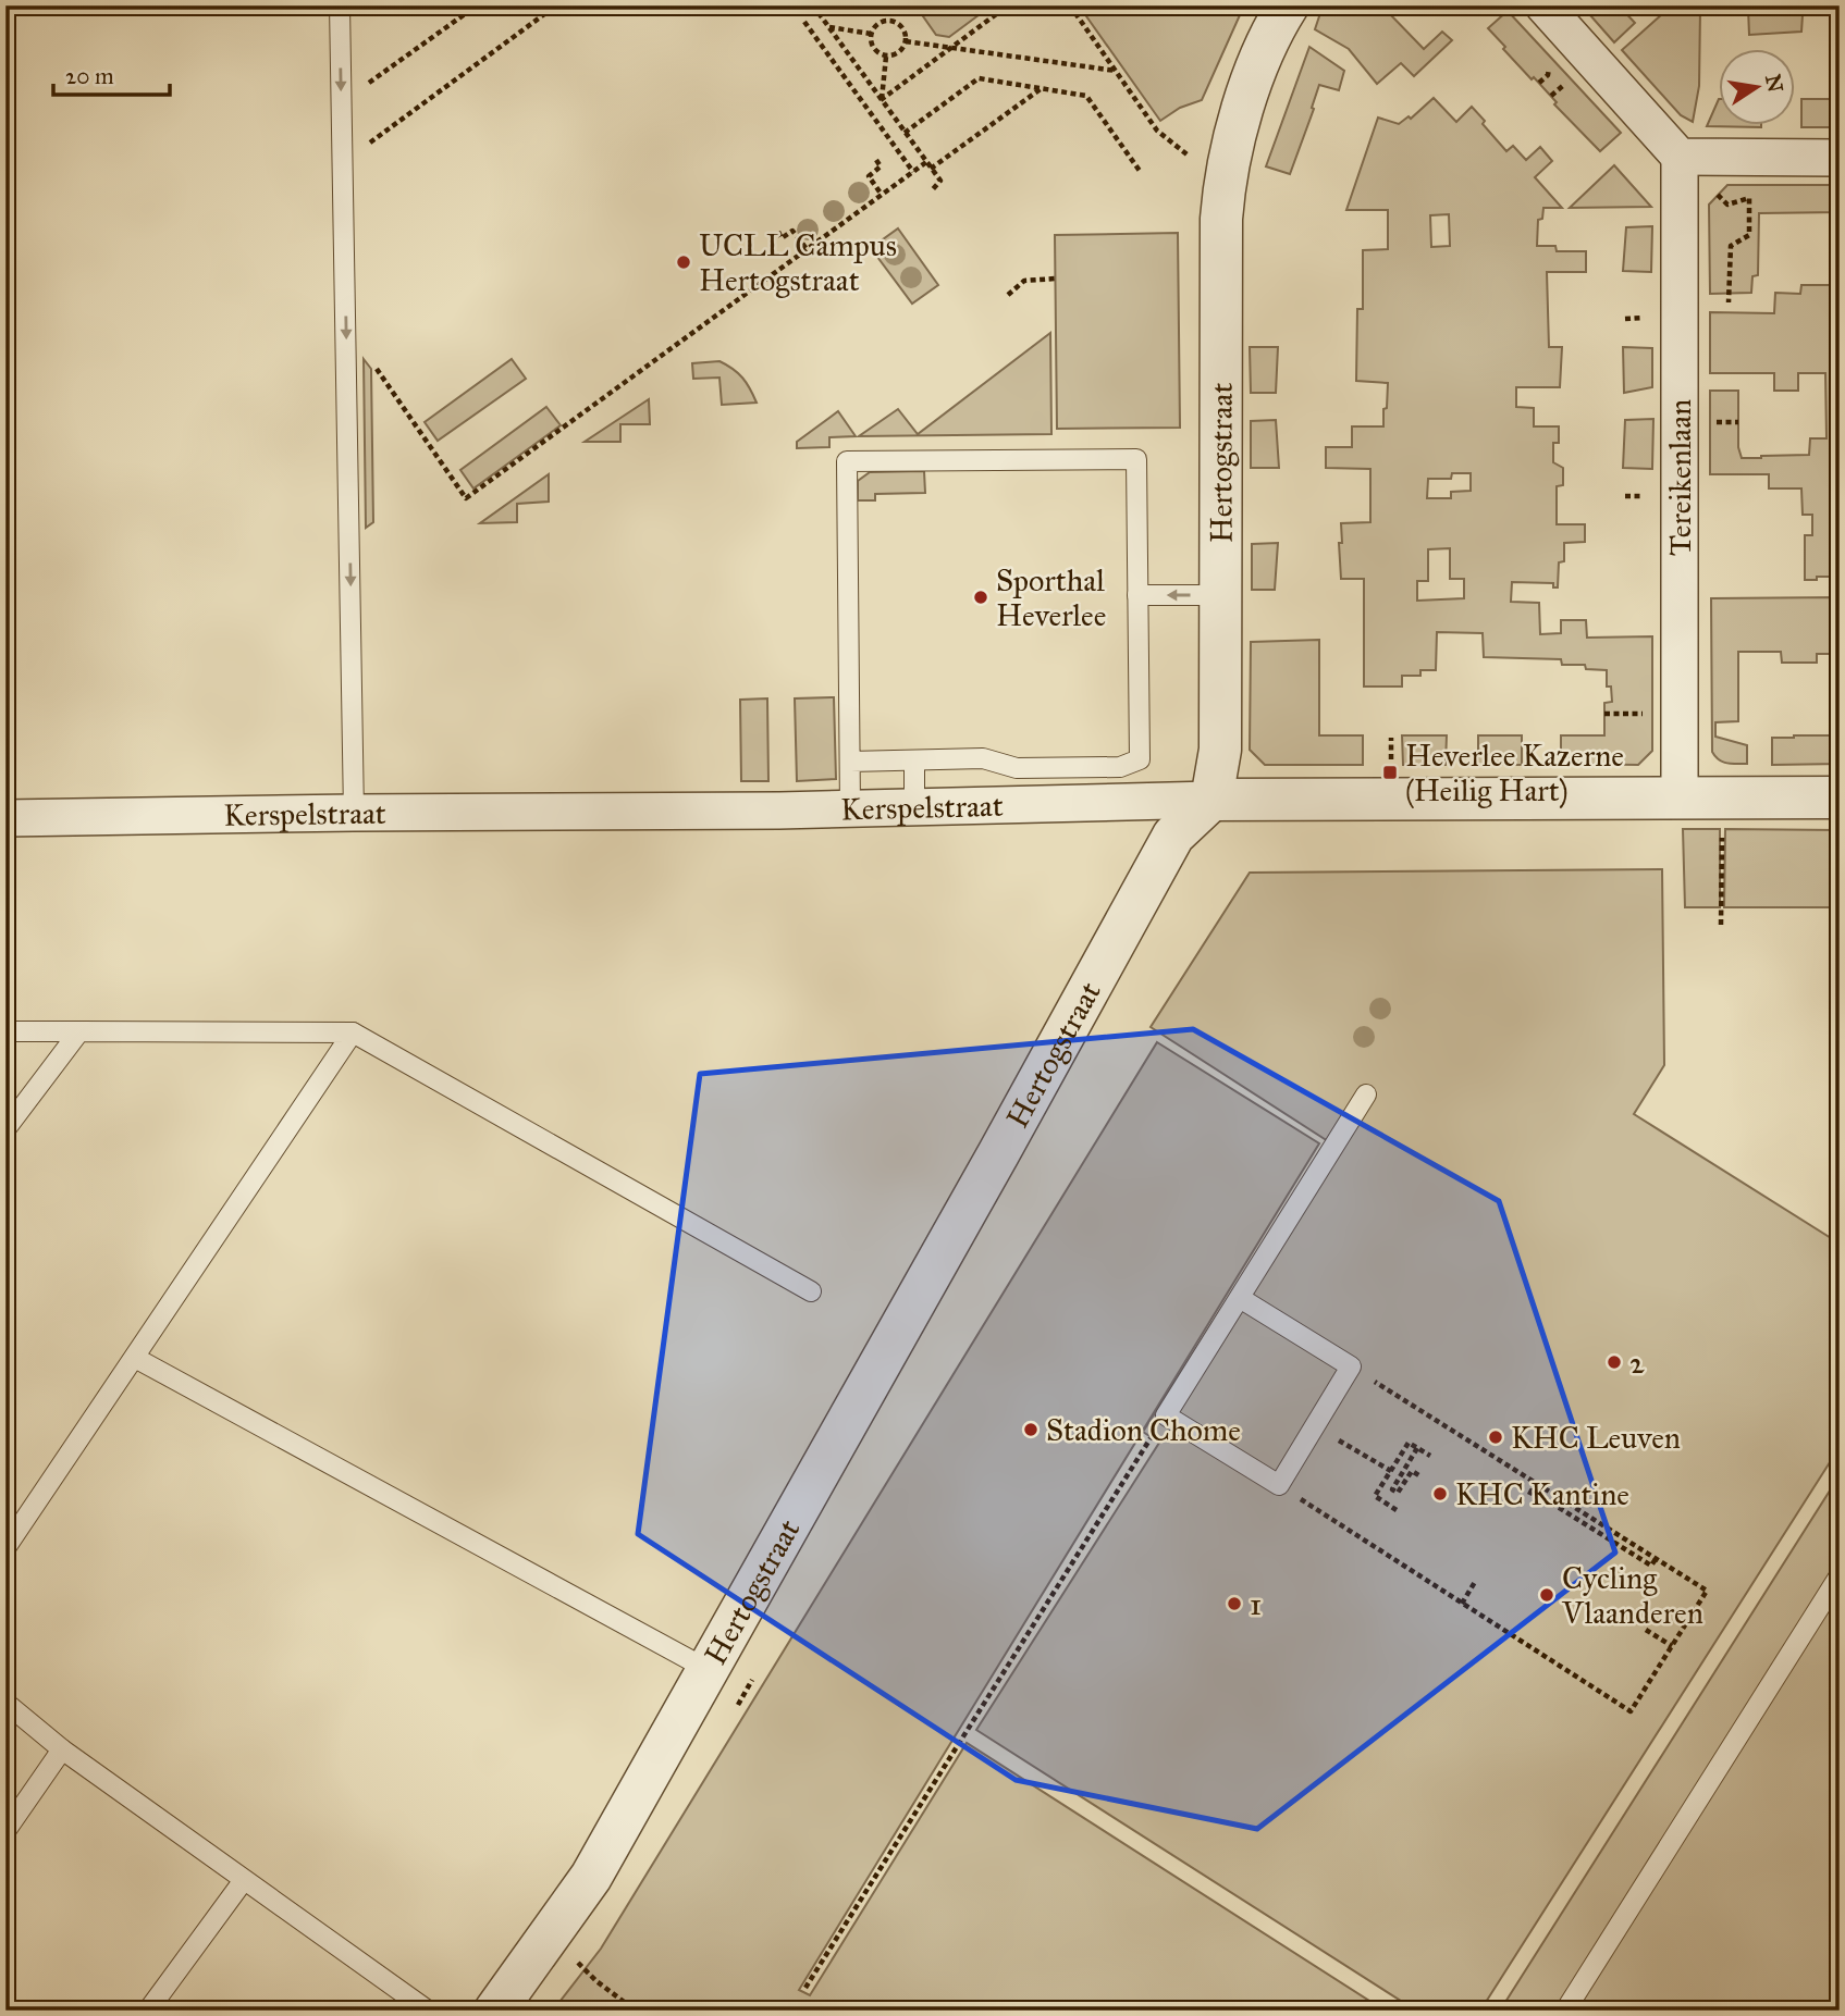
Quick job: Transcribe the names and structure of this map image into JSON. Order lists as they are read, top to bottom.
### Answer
{
  "streets": {
    "street": ["Hertogstraat", "Tereikenlaan", "Kerspelstraat"]
  },
  "crossings": [
    ["Hertogstraat", "Kerspelstraat"],
    ["Tereikenlaan", "Kerspelstraat"]
  ],
  "places": {
    "other": [
      "UCLL Campus Hertogstraat",
      "Sporthal Heverlee",
      "2",
      "Stadion Chome",
      "KHC Leuven",
      "KHC Kantine",
      "Cycling Vlaanderen",
      "1"
    ],
    "transit": ["Heverlee Kazerne (Heilig Hart)"]
  },
  "scale_bar": "20 m",
  "north": "right"
}
